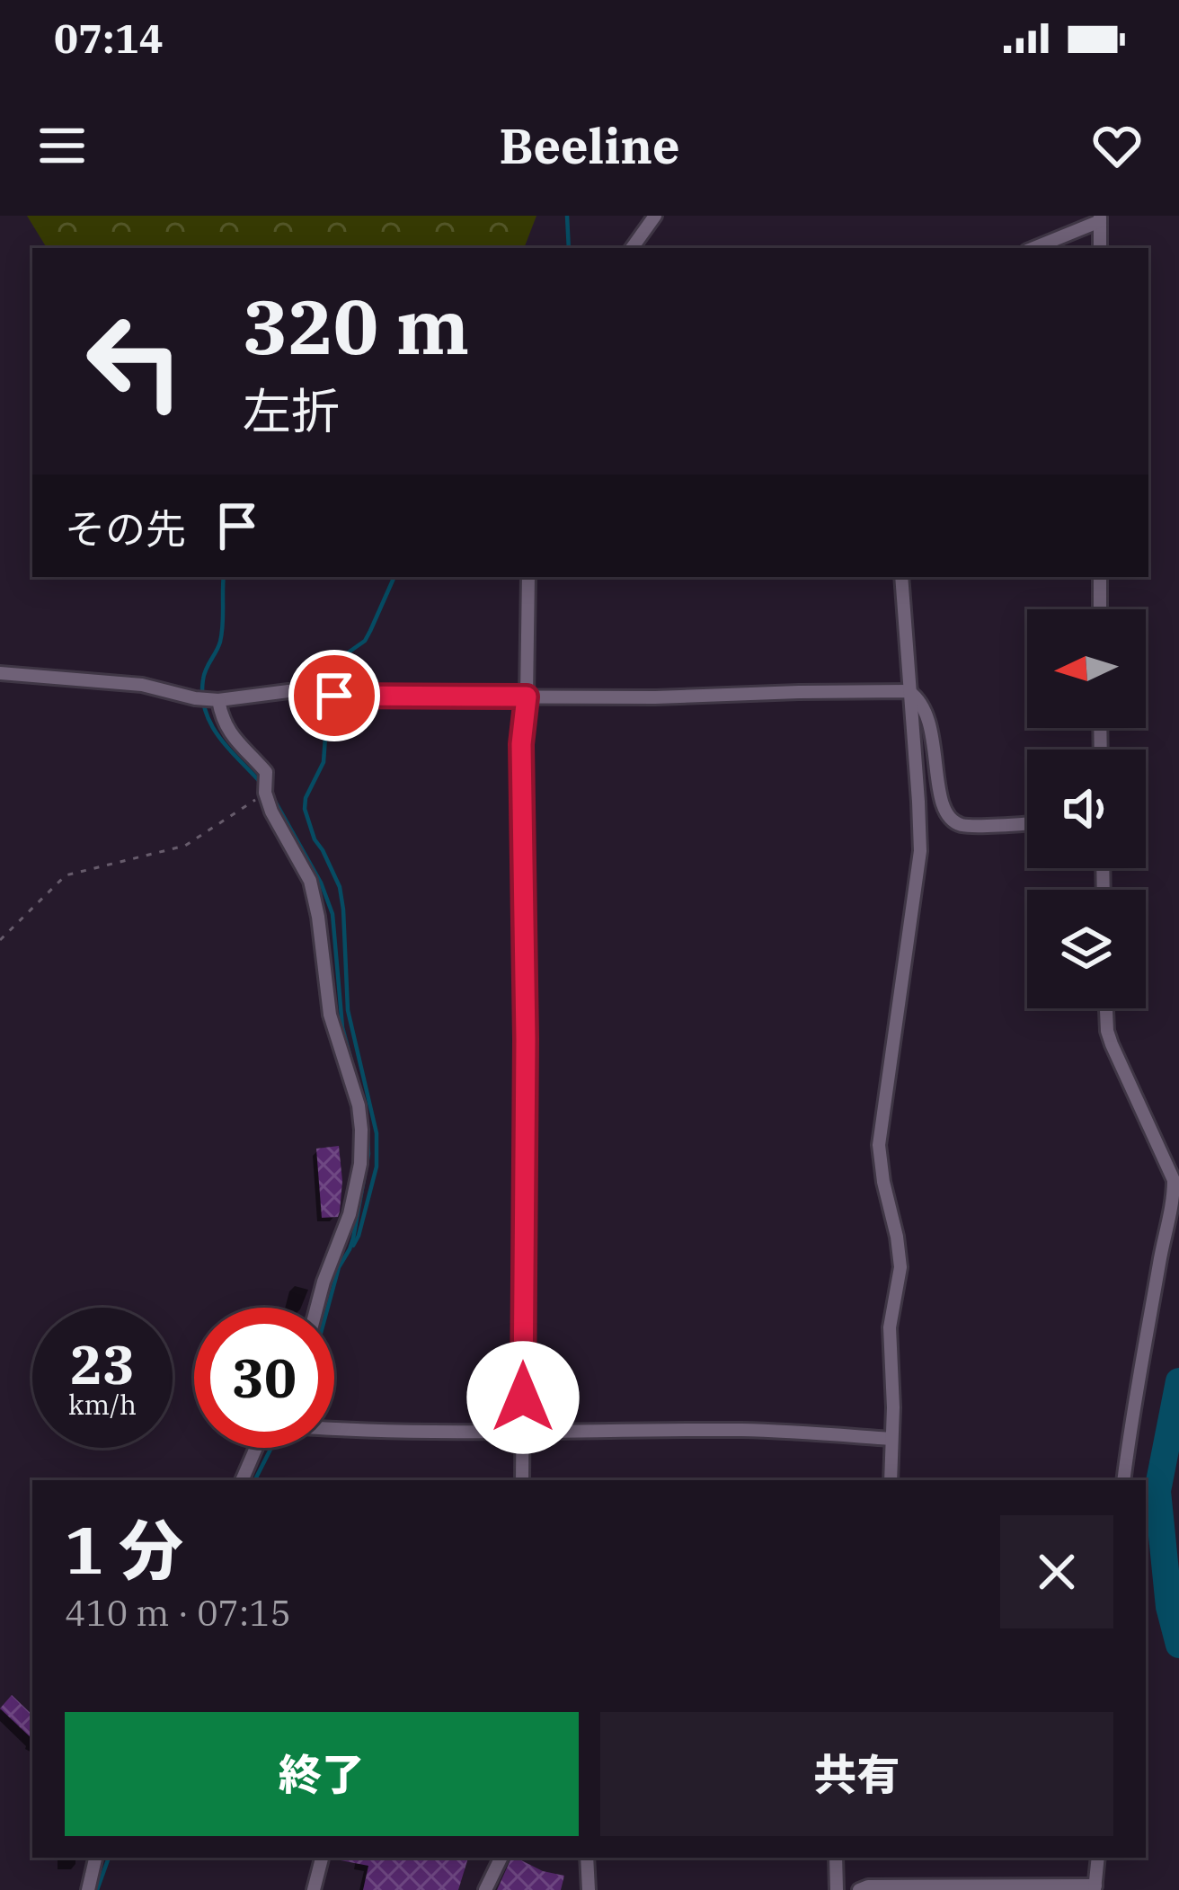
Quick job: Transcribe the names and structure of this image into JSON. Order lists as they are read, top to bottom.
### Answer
{
  "north": "left",
  "page": {
    "status": "07:14",
    "header": "Beeline",
    "turn": ["320 m", "左折"],
    "then": "その先",
    "speed": "23 km/h",
    "limit": "30",
    "heading": ["1 分", "410 m · 07:15"],
    "buttons": ["終了", "共有"]
  }
}
